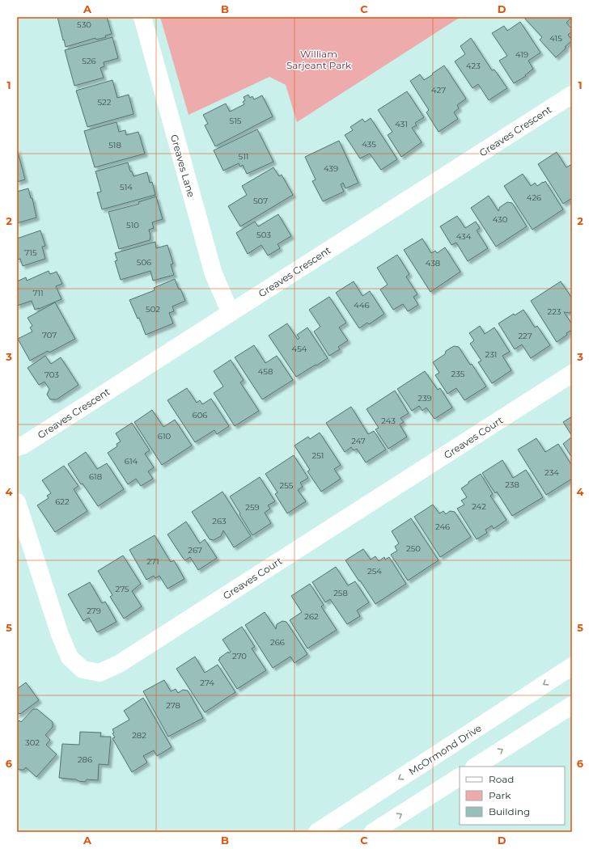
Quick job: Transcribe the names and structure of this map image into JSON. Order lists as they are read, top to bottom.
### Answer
{
  "streets": {
    "street": [
      "Greaves Crescent",
      "Greaves Lane",
      "Greaves Court",
      "McOrmond Drive"
    ]
  },
  "crossings": [
    ["Greaves Crescent", "Greaves Lane"]
  ],
  "parks": ["William Sarjeant Park"],
  "house_numbers": [
    "530",
    "415",
    "419",
    "526",
    "423",
    "427",
    "522",
    "515",
    "431",
    "435",
    "518",
    "511",
    "439",
    "514",
    "426",
    "507",
    "430",
    "510",
    "503",
    "434",
    "715",
    "506",
    "438",
    "711",
    "446",
    "502",
    "223",
    "707",
    "227",
    "454",
    "231",
    "458",
    "235",
    "703",
    "239",
    "606",
    "243",
    "610",
    "247",
    "251",
    "614",
    "234",
    "618",
    "238",
    "255",
    "622",
    "242",
    "259",
    "263",
    "246",
    "250",
    "267",
    "271",
    "254",
    "275",
    "258",
    "279",
    "262",
    "266",
    "270",
    "274",
    "278",
    "282",
    "302",
    "286"
  ],
  "legend": ["Road", "Park", "Building"],
  "grid": {
    "columns": [
      "A",
      "B",
      "C",
      "D"
    ],
    "rows": [
      "1",
      "2",
      "3",
      "4",
      "5",
      "6"
    ]
  }
}
